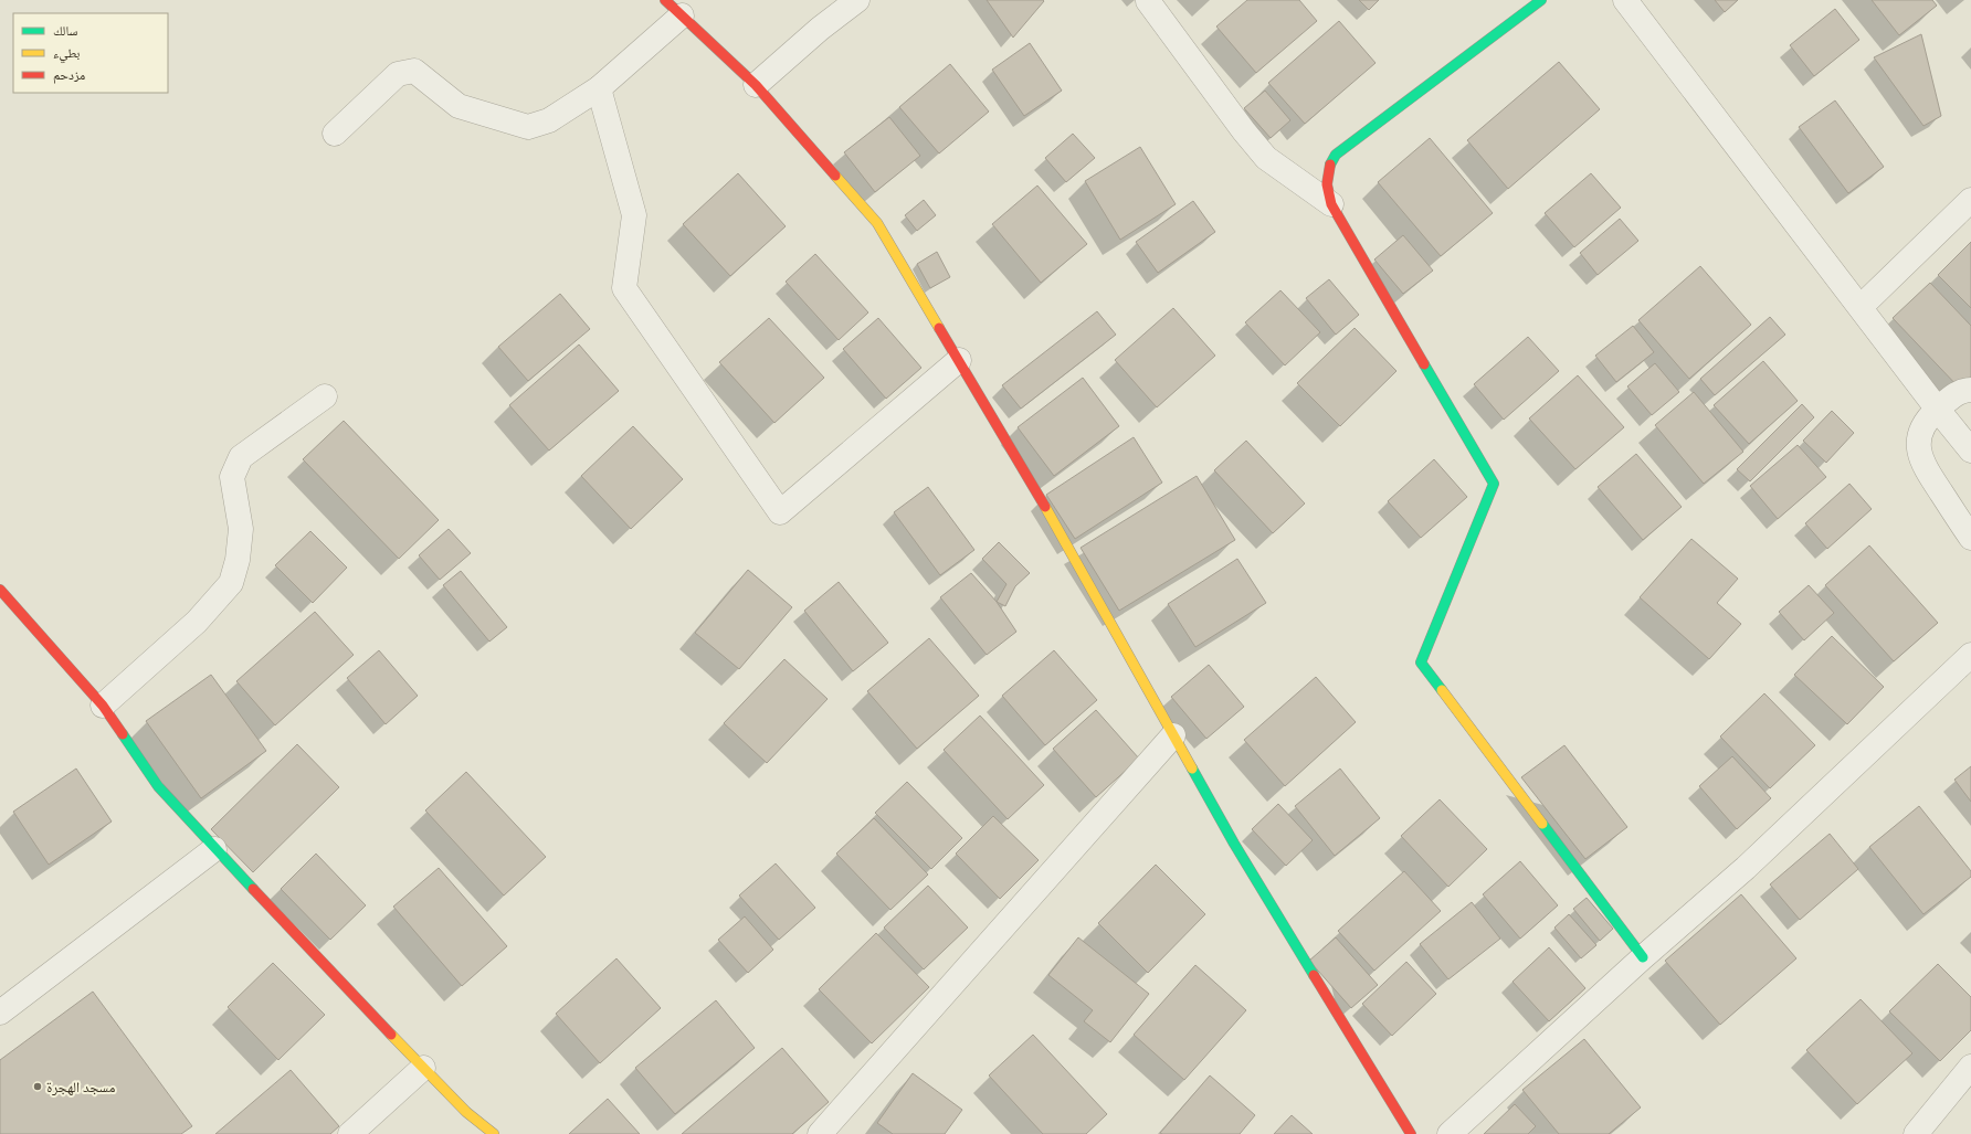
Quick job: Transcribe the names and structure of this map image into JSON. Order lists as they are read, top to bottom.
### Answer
{
  "places": ["مسجد الهجرة"],
  "legend": ["سالك", "بطيء", "مزدحم"]
}
